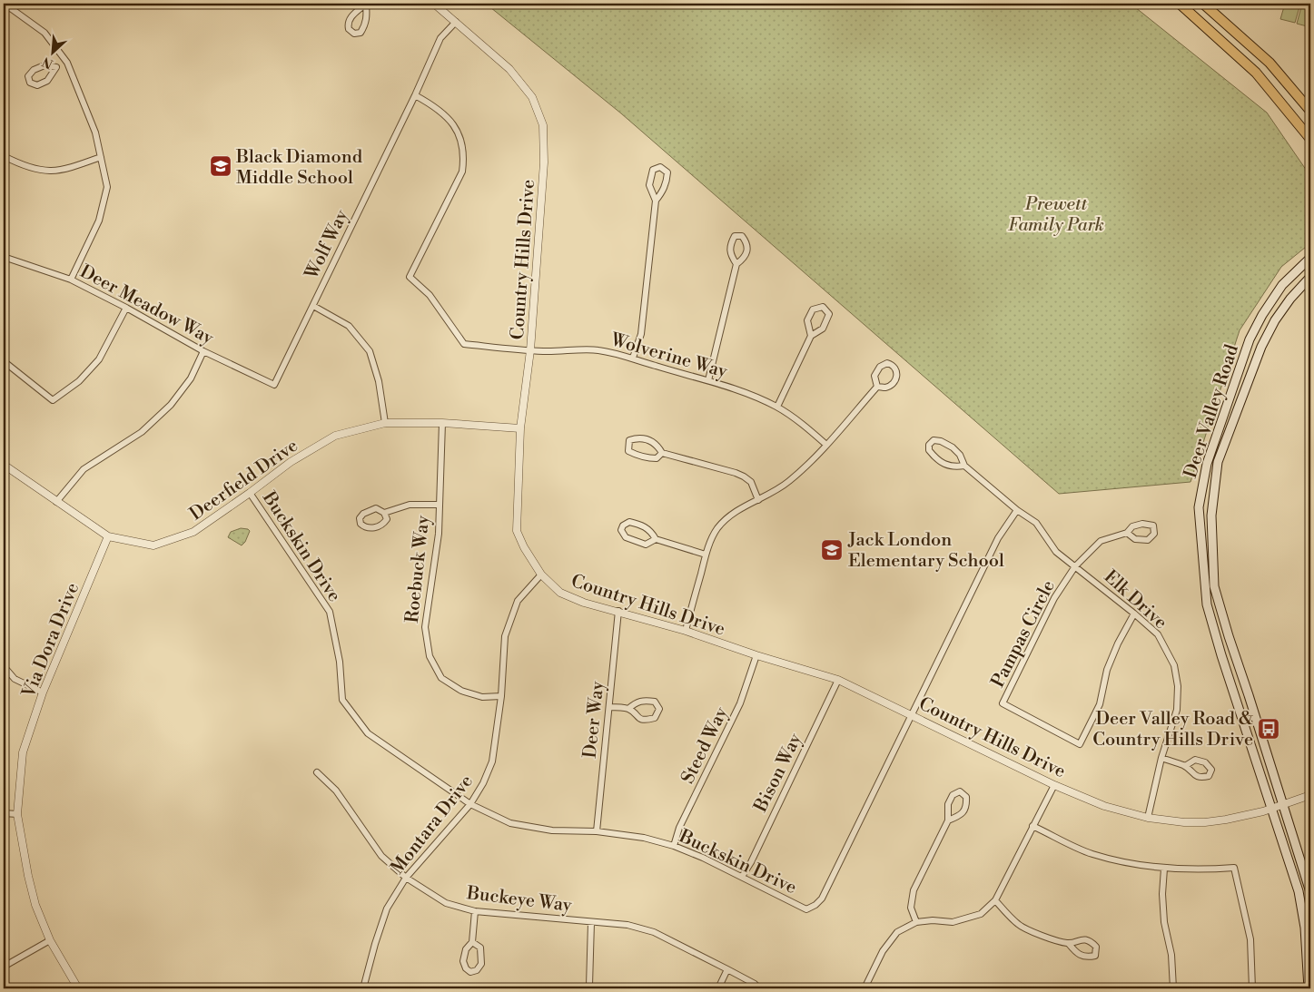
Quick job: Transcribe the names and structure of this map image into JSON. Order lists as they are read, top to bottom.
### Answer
{
  "streets": {
    "main road": ["Deer Valley Road"],
    "street": [
      "Wolf Way",
      "Country Hills Drive",
      "Deer Meadow Way",
      "Wolverine Way",
      "Deerfield Drive",
      "Buckskin Drive",
      "Roebuck Way",
      "Elk Drive",
      "Pampas Circle",
      "Via Dora Drive",
      "Deer Way",
      "Steed Way",
      "Bison Way",
      "Montara Drive",
      "Buckeye Way"
    ]
  },
  "crossings": [
    ["Wolf Way", "Country Hills Drive"],
    ["Wolf Way", "Deer Meadow Way"],
    ["Wolf Way", "Wolverine Way"],
    ["Country Hills Drive", "Wolverine Way"],
    ["Country Hills Drive", "Deer Valley Road"],
    ["Country Hills Drive", "Deerfield Drive"],
    ["Country Hills Drive", "Buckskin Drive"],
    ["Country Hills Drive", "Elk Drive"],
    ["Country Hills Drive", "Deer Way"],
    ["Country Hills Drive", "Steed Way"],
    ["Country Hills Drive", "Bison Way"],
    ["Country Hills Drive", "Montara Drive"],
    ["Deerfield Drive", "Buckskin Drive"],
    ["Deerfield Drive", "Roebuck Way"],
    ["Deerfield Drive", "Via Dora Drive"],
    ["Buckskin Drive", "Elk Drive"],
    ["Buckskin Drive", "Deer Way"],
    ["Buckskin Drive", "Steed Way"],
    ["Buckskin Drive", "Bison Way"],
    ["Buckskin Drive", "Montara Drive"],
    ["Roebuck Way", "Montara Drive"],
    ["Elk Drive", "Pampas Circle"],
    ["Montara Drive", "Buckeye Way"]
  ],
  "parks": ["Prewett Family Park"],
  "places": {
    "school or university": ["Black Diamond Middle School", "Jack London Elementary School"],
    "bus stop": ["Deer Valley Road & Country Hills Drive"]
  },
  "north": "bottom left"
}
